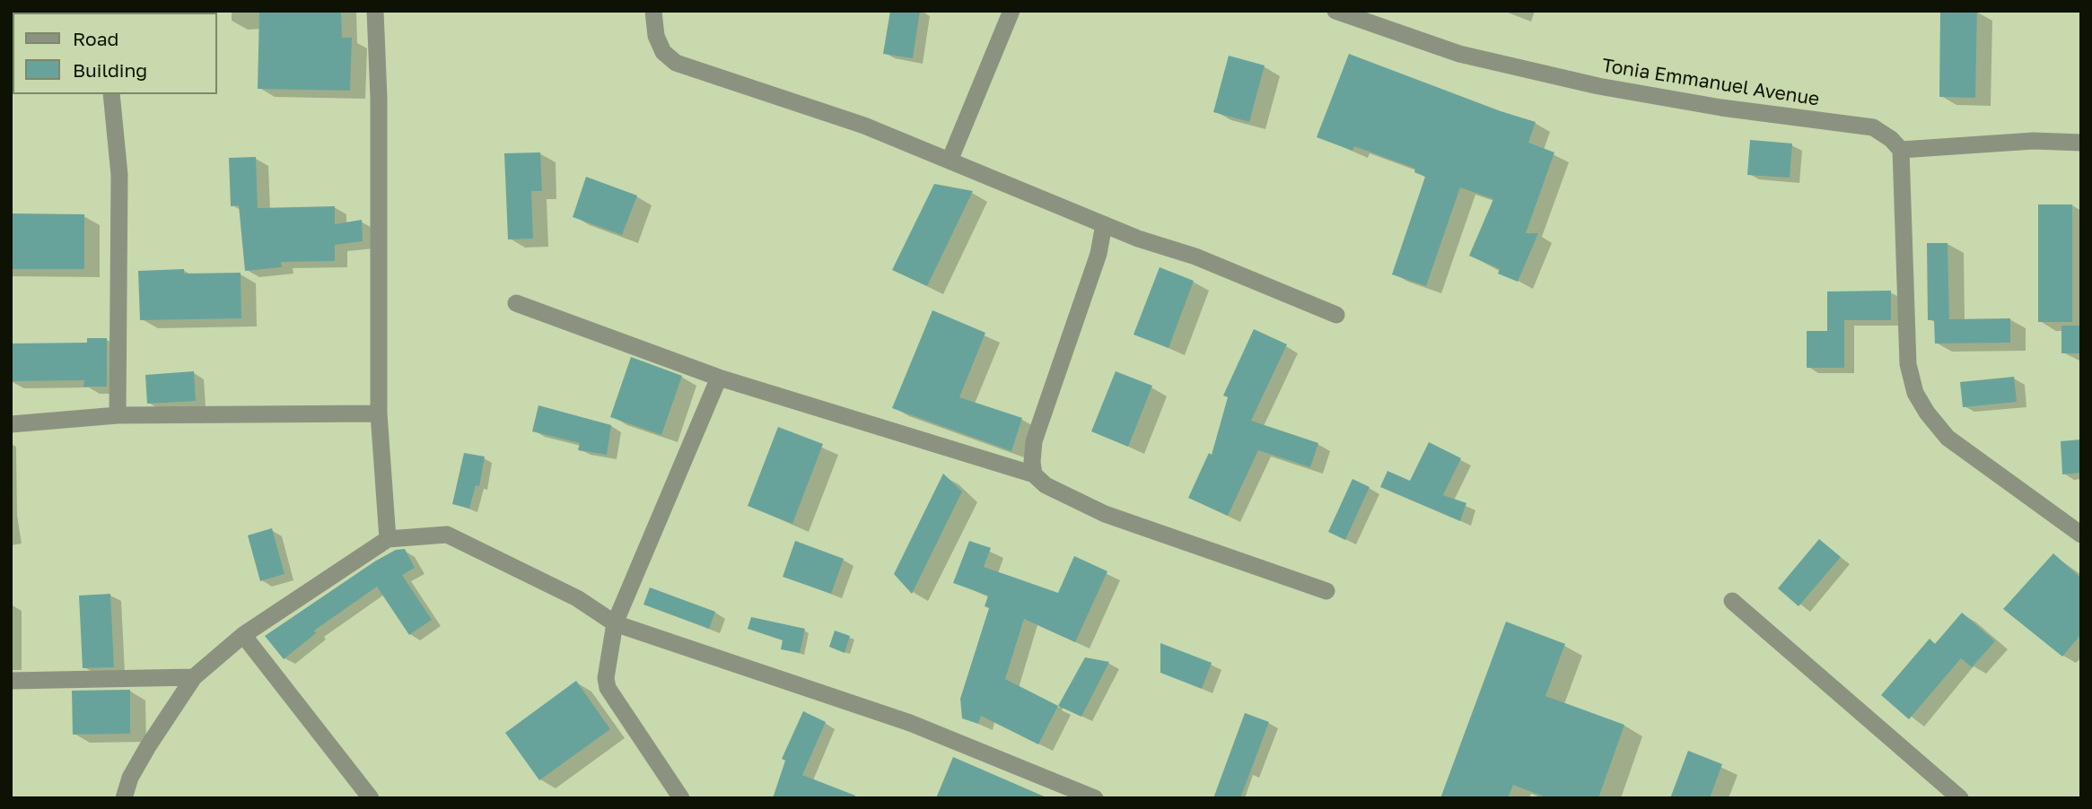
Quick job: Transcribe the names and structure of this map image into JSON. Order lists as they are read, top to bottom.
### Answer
{
  "streets": {
    "street": ["Tonia Emmanuel Avenue"]
  },
  "legend": ["Road", "Building"]
}
